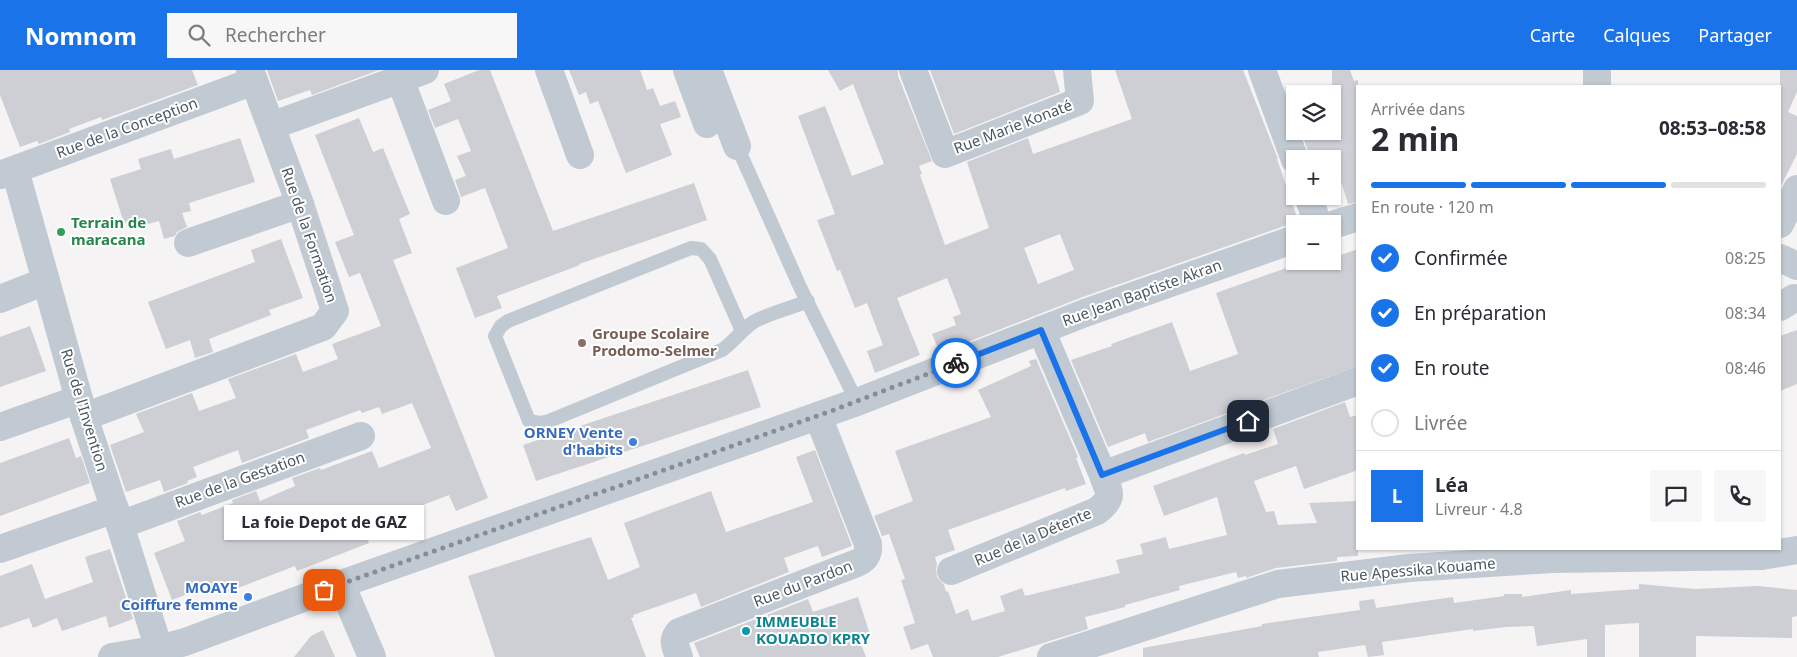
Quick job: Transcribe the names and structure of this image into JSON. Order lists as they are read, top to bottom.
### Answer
{
  "streets": {
    "street": [
      "Rue Marie Konaté",
      "Rue de la Conception",
      "Rue de la Formation",
      "Rue Jean Baptiste Akran",
      "Rue de l'Invention",
      "Rue de la Gestation",
      "Rue de la Détente",
      "Rue Apessika Kouame",
      "Rue du Pardon"
    ]
  },
  "crossings": [
    ["Rue de la Conception", "Rue de la Formation"],
    ["Rue de la Conception", "Rue de l'Invention"],
    ["Rue de la Formation", "Rue de l'Invention"],
    ["Rue Jean Baptiste Akran", "Rue de l'Invention"],
    ["Rue Jean Baptiste Akran", "Rue de la Détente"],
    ["Rue Jean Baptiste Akran", "Rue du Pardon"],
    ["Rue de l'Invention", "Rue de la Gestation"]
  ],
  "places": [
    "Terrain de maracana",
    "Groupe Scolaire Prodomo-Selmer",
    "ORNEY Vente d'habits",
    "La foie Depot de GAZ",
    "MOAYE Coiffure femme",
    "IMMEUBLE KOUADIO KPRY"
  ],
  "page": {
    "header": "Nomnom",
    "search": "Rechercher",
    "nav": ["Carte", "Calques", "Partager"],
    "map_buttons": ["+", "−"],
    "heading": ["2 min", "Arrivée dans", "08:53–08:58"],
    "panel": ["Léa", "Livreur · 4.8"],
    "bar": "En route · 120 m",
    "list": [
      ["Confirmée", "08:25"],
      ["En préparation", "08:34"],
      ["En route", "08:46"],
      "Livrée"
    ],
    "round": "L",
    "bubble": "La foie Depot de GAZ"
  }
}
